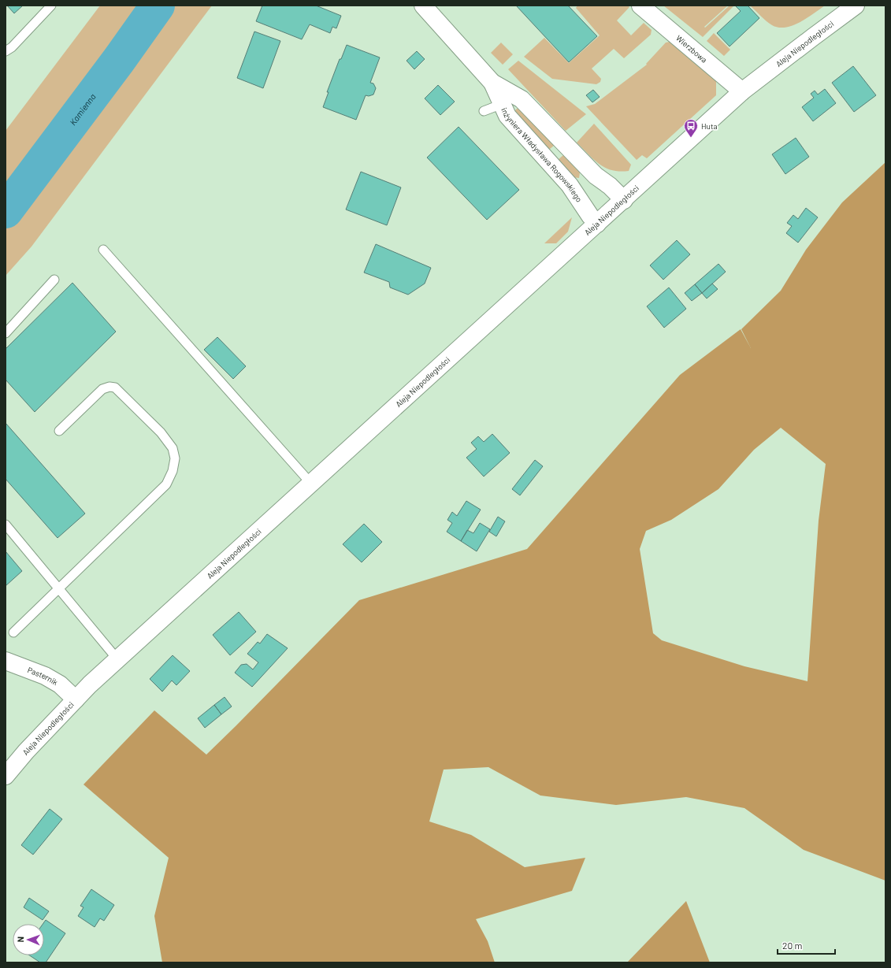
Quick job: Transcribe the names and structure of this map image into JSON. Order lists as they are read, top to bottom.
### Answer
{
  "streets": {
    "main road": [
      "Aleja Niepodległości",
      "Wierzbowa",
      "inżyniera Władysława Rogowskiego",
      "Pasternik"
    ]
  },
  "crossings": [
    ["Aleja Niepodległości", "Wierzbowa"],
    ["Aleja Niepodległości", "inżyniera Władysława Rogowskiego"],
    ["Aleja Niepodległości", "Pasternik"]
  ],
  "water": ["Kamienna"],
  "places": {
    "bus stop": ["Huta"]
  },
  "scale_bar": "20 m",
  "north": "left"
}
